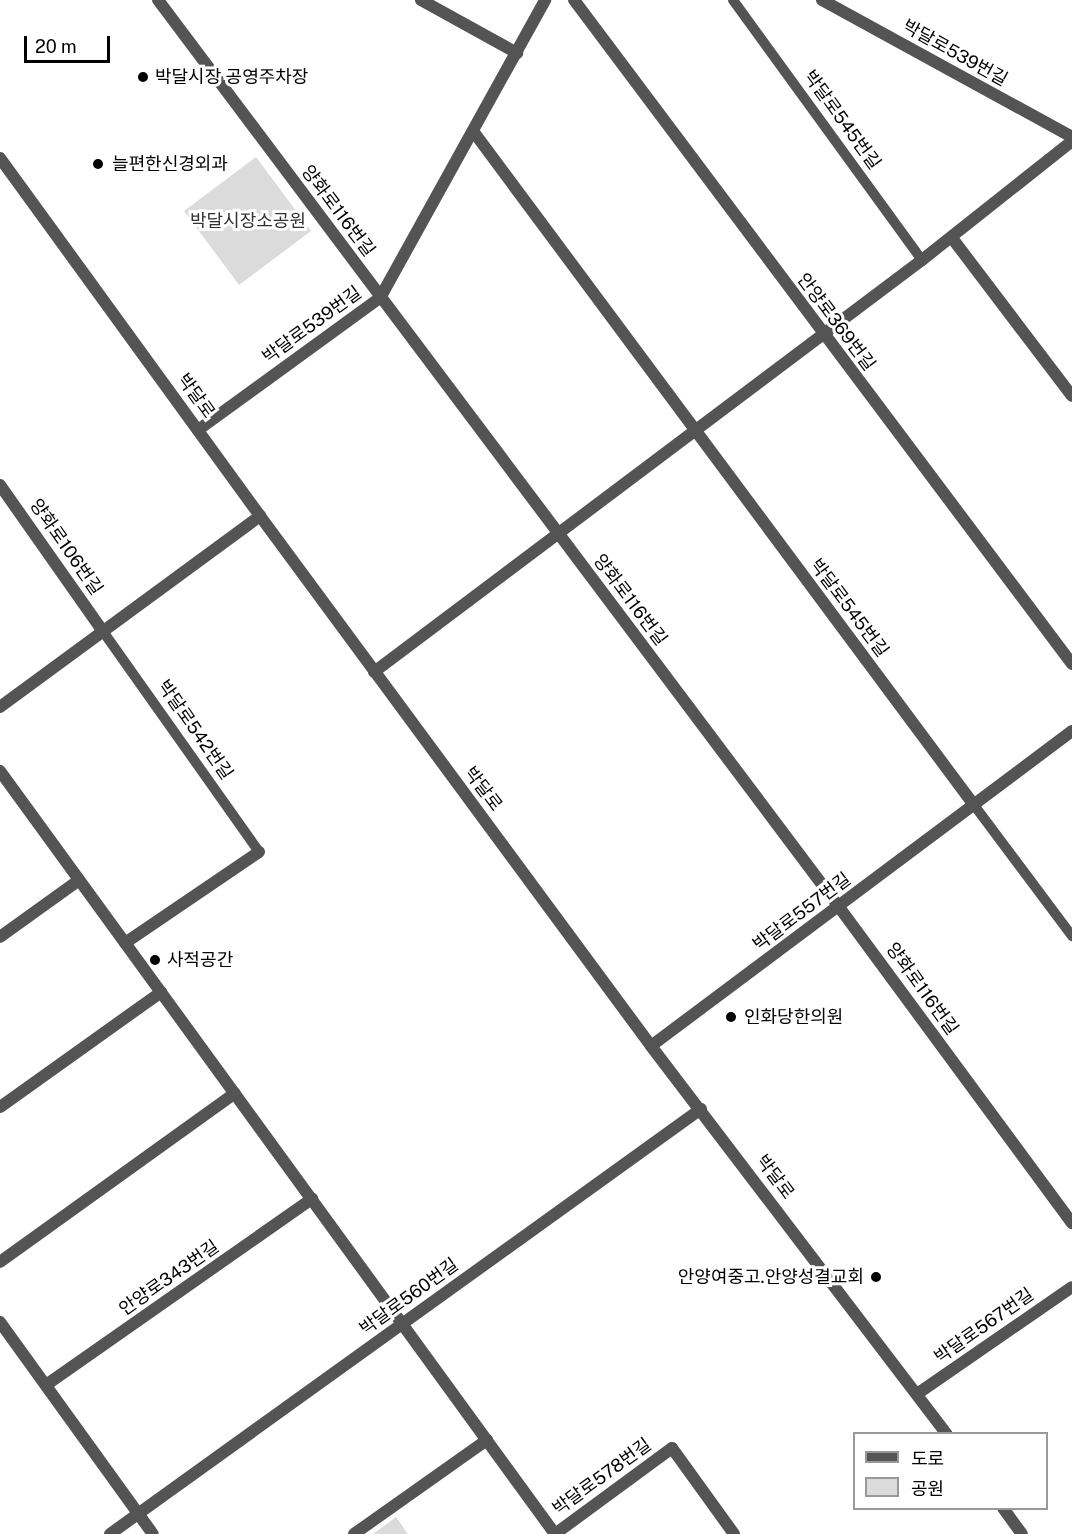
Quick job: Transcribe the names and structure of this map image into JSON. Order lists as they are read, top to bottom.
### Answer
{
  "streets": {
    "street": [
      "박달로539번길",
      "박달로545번길",
      "양화로116번길",
      "안양로369번길",
      "박달로",
      "양화로106번길",
      "박달로557번길",
      "안양로343번길",
      "박달로560번길",
      "박달로567번길",
      "박달로578번길"
    ],
    "lane": ["박달로542번길"]
  },
  "crossings": [
    ["박달로539번길", "양화로116번길"],
    ["박달로539번길", "박달로"],
    ["박달로545번길", "박달로557번길"],
    ["양화로116번길", "박달로557번길"],
    ["박달로", "박달로557번길"],
    ["박달로", "박달로560번길"],
    ["박달로", "박달로567번길"],
    ["양화로106번길", "박달로542번길"]
  ],
  "parks": ["박달시장소공원"],
  "places": [
    "박달시장 공영주차장",
    "늘편한신경외과",
    "사적공간",
    "인화당한의원",
    "안양여중고.안양성결교회"
  ],
  "legend": ["도로", "공원"],
  "scale_bar": "20 m"
}
